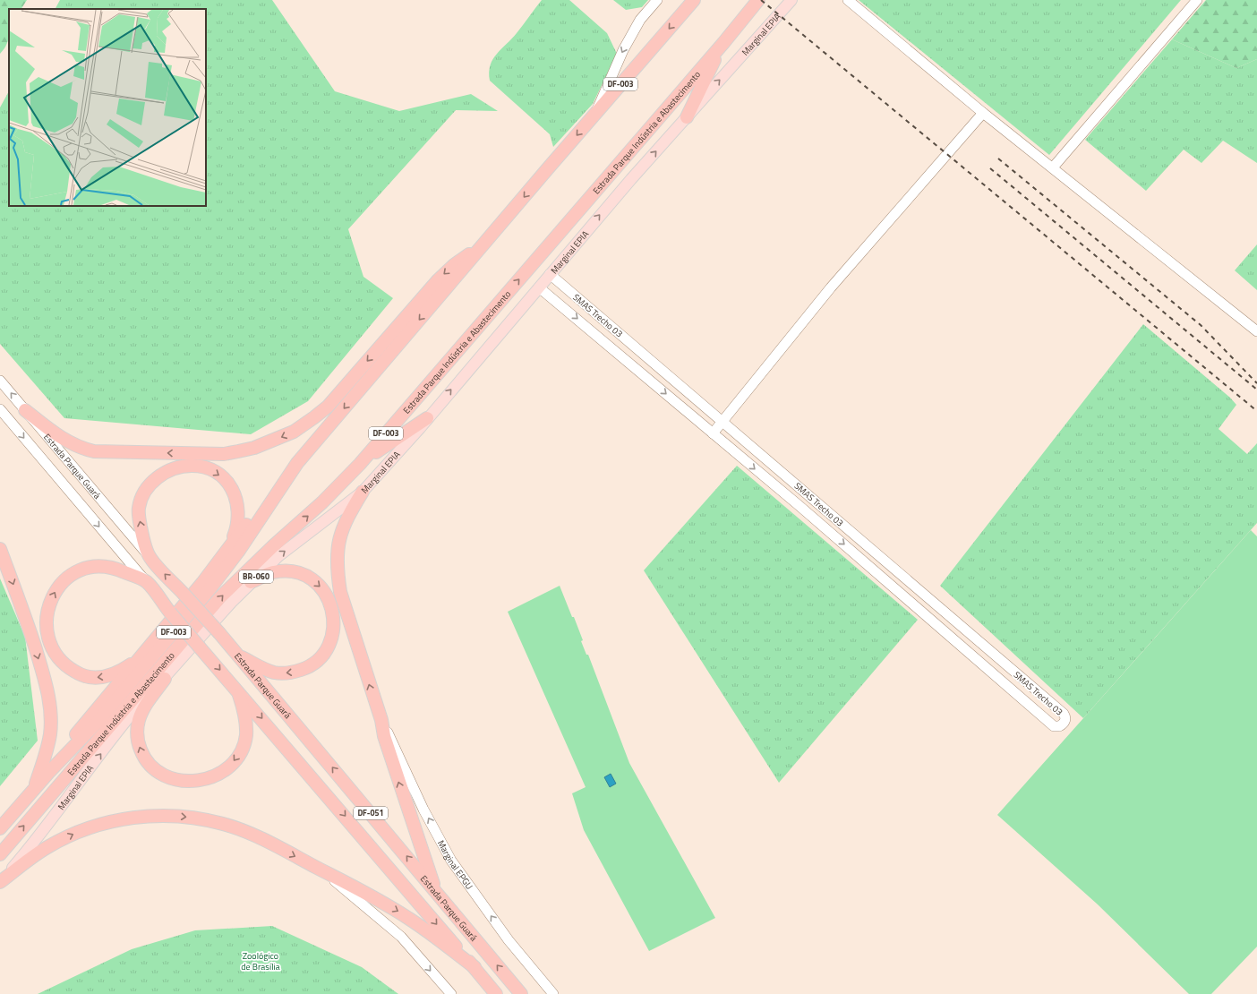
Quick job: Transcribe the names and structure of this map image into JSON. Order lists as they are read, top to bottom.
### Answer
{
  "streets": {
    "highway": [
      "DF-003",
      "Estrada Parque Indústria e Abastecimento",
      "Estrada Parque Guará",
      "DF-051"
    ],
    "main road": ["Marginal EPIA", "BR-060"],
    "street": ["SMAS Trecho 03", "Marginal EPGU"]
  },
  "crossings": [
    ["Marginal EPIA", "SMAS Trecho 03"]
  ],
  "one_way": ["Marginal EPIA", "Marginal EPGU"],
  "parks": ["Zoológico de Brasília"]
}
